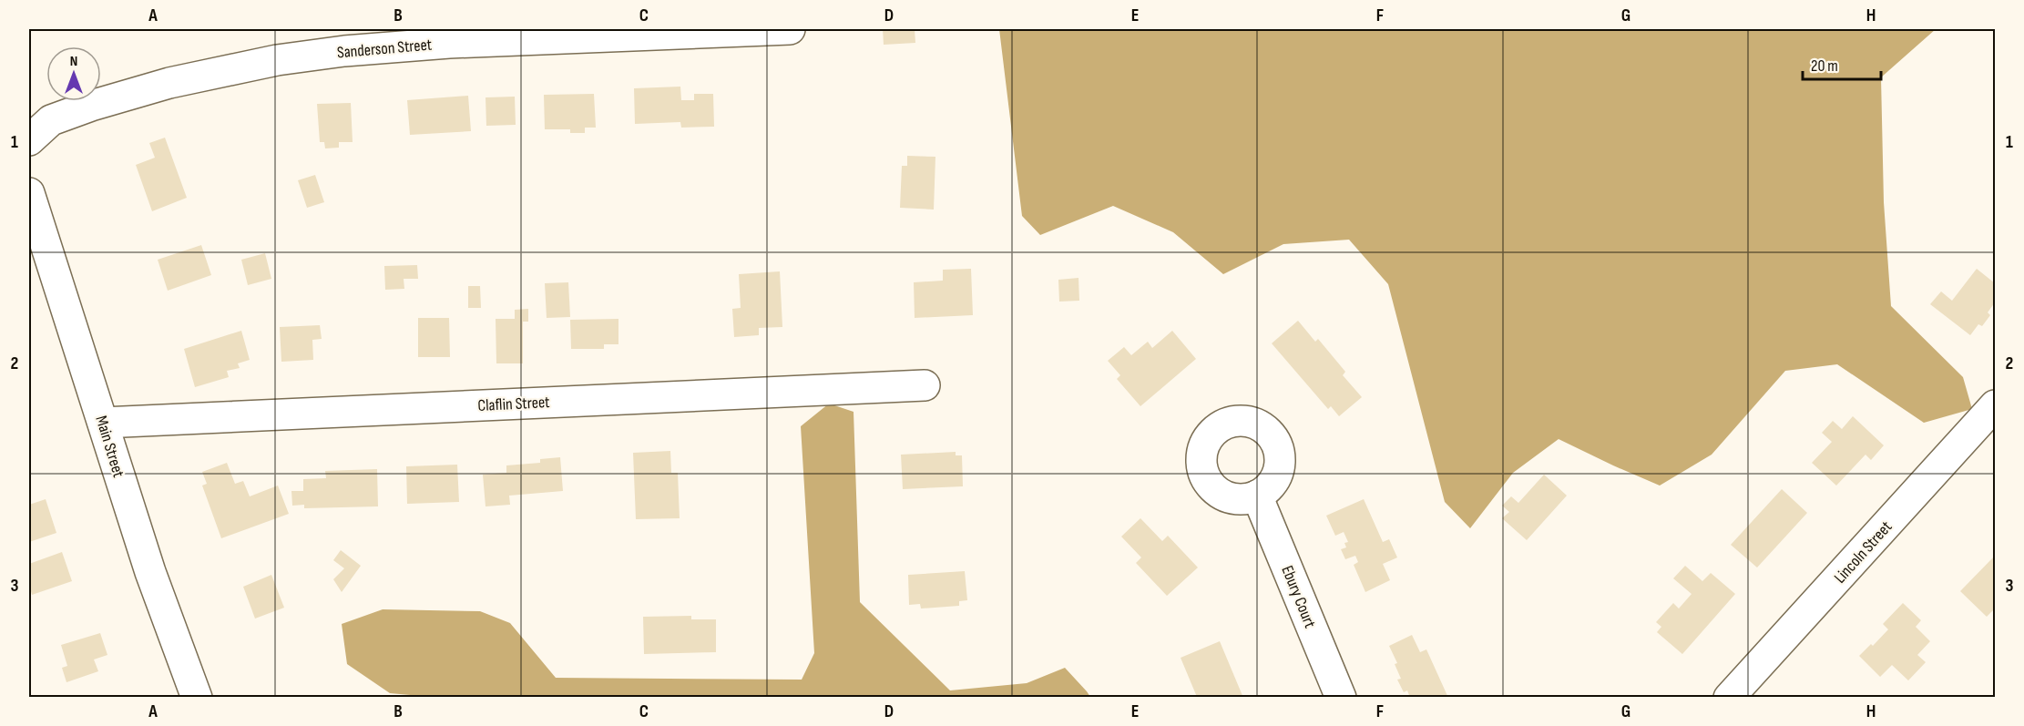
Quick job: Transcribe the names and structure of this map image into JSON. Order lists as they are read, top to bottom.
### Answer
{
  "streets": {
    "street": [
      "Sanderson Street",
      "Claflin Street",
      "Main Street",
      "Lincoln Street",
      "Ebury Court"
    ]
  },
  "crossings": [
    ["Claflin Street", "Main Street"]
  ],
  "scale_bar": "20 m",
  "north": "top",
  "grid": {
    "columns": [
      "A",
      "B",
      "C",
      "D",
      "E",
      "F",
      "G",
      "H"
    ],
    "rows": ["1", "2", "3"]
  }
}
